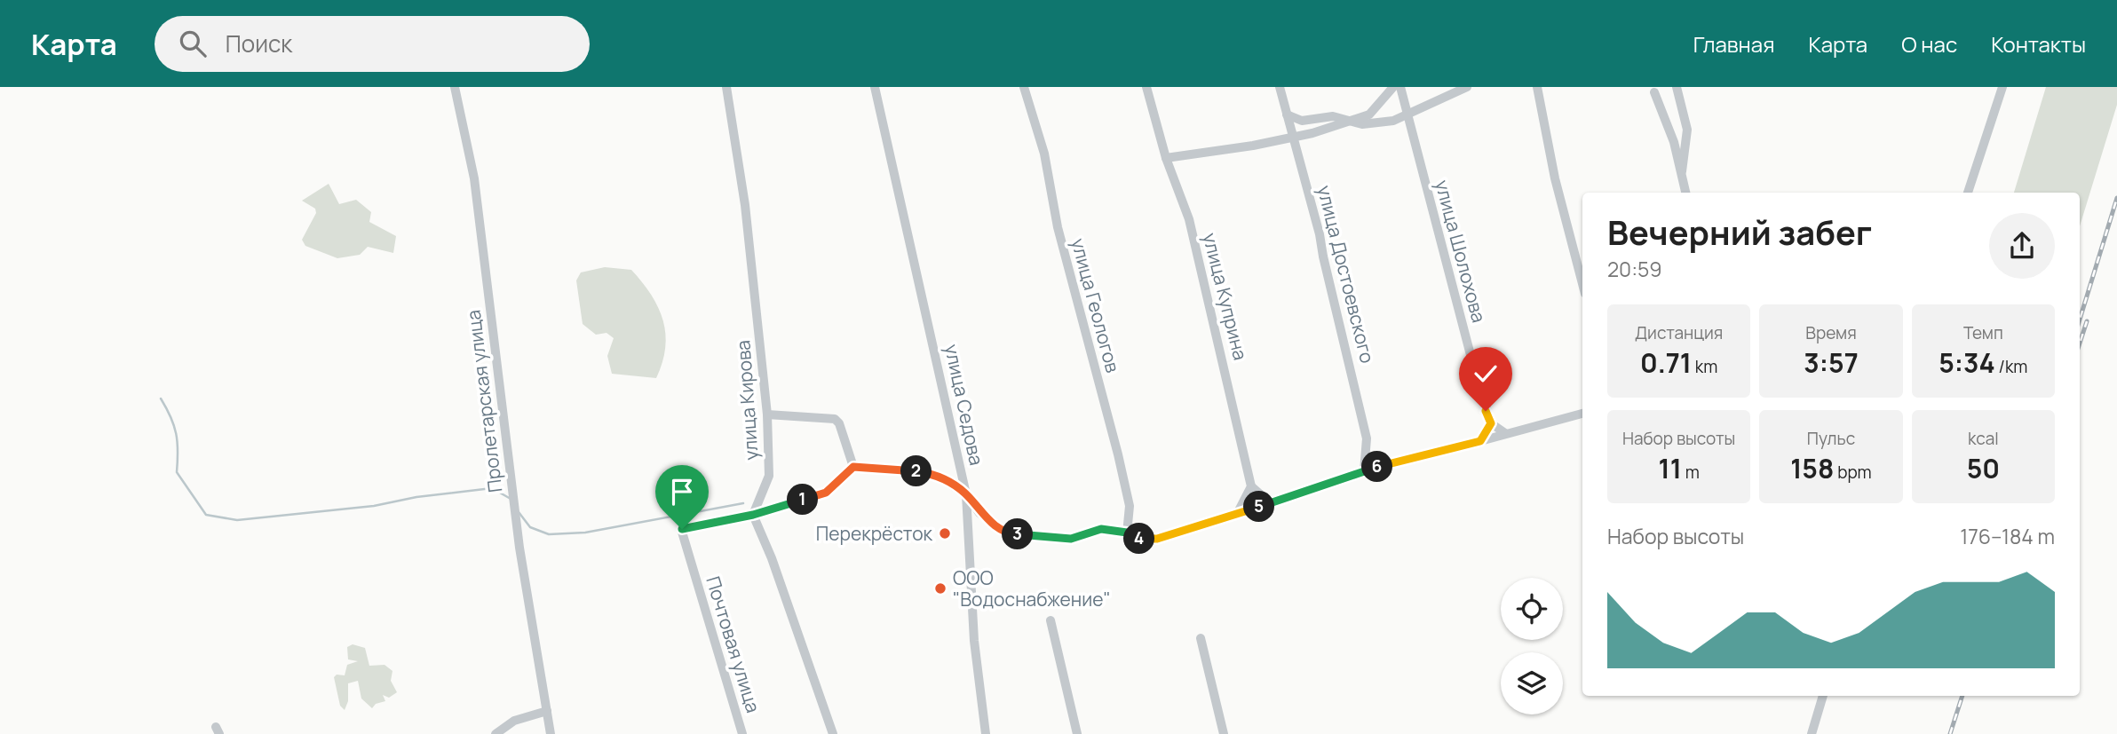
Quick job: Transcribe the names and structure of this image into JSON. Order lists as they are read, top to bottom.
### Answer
{
  "streets": {
    "street": [
      "улица Шолохова",
      "улица Достоевского",
      "улица Куприна",
      "улица Геологов",
      "улица Кирова",
      "Пролетарская улица",
      "улица Седова",
      "Почтовая улица"
    ]
  },
  "crossings": [
    ["улица Кирова", "Почтовая улица"]
  ],
  "places": ["Перекрёсток", "ООО \"Водоснабжение\""],
  "page": {
    "header": "Карта",
    "search": "Поиск",
    "nav": [
      "Главная",
      "Карта",
      "О нас",
      "Контакты"
    ],
    "heading": ["Вечерний забег", "20:59"],
    "stats": [
      ["Дистанция", "0.71 km"],
      ["Время", "3:57"],
      ["Темп", "5:34 /km"],
      ["Набор высоты", "11 m"],
      ["Пульс", "158 bpm"],
      ["kcal", "50"]
    ],
    "pins": [
      "6",
      "2",
      "1",
      "5",
      "3",
      "4"
    ],
    "chart": ["Набор высоты", "176–184 m"]
  }
}
